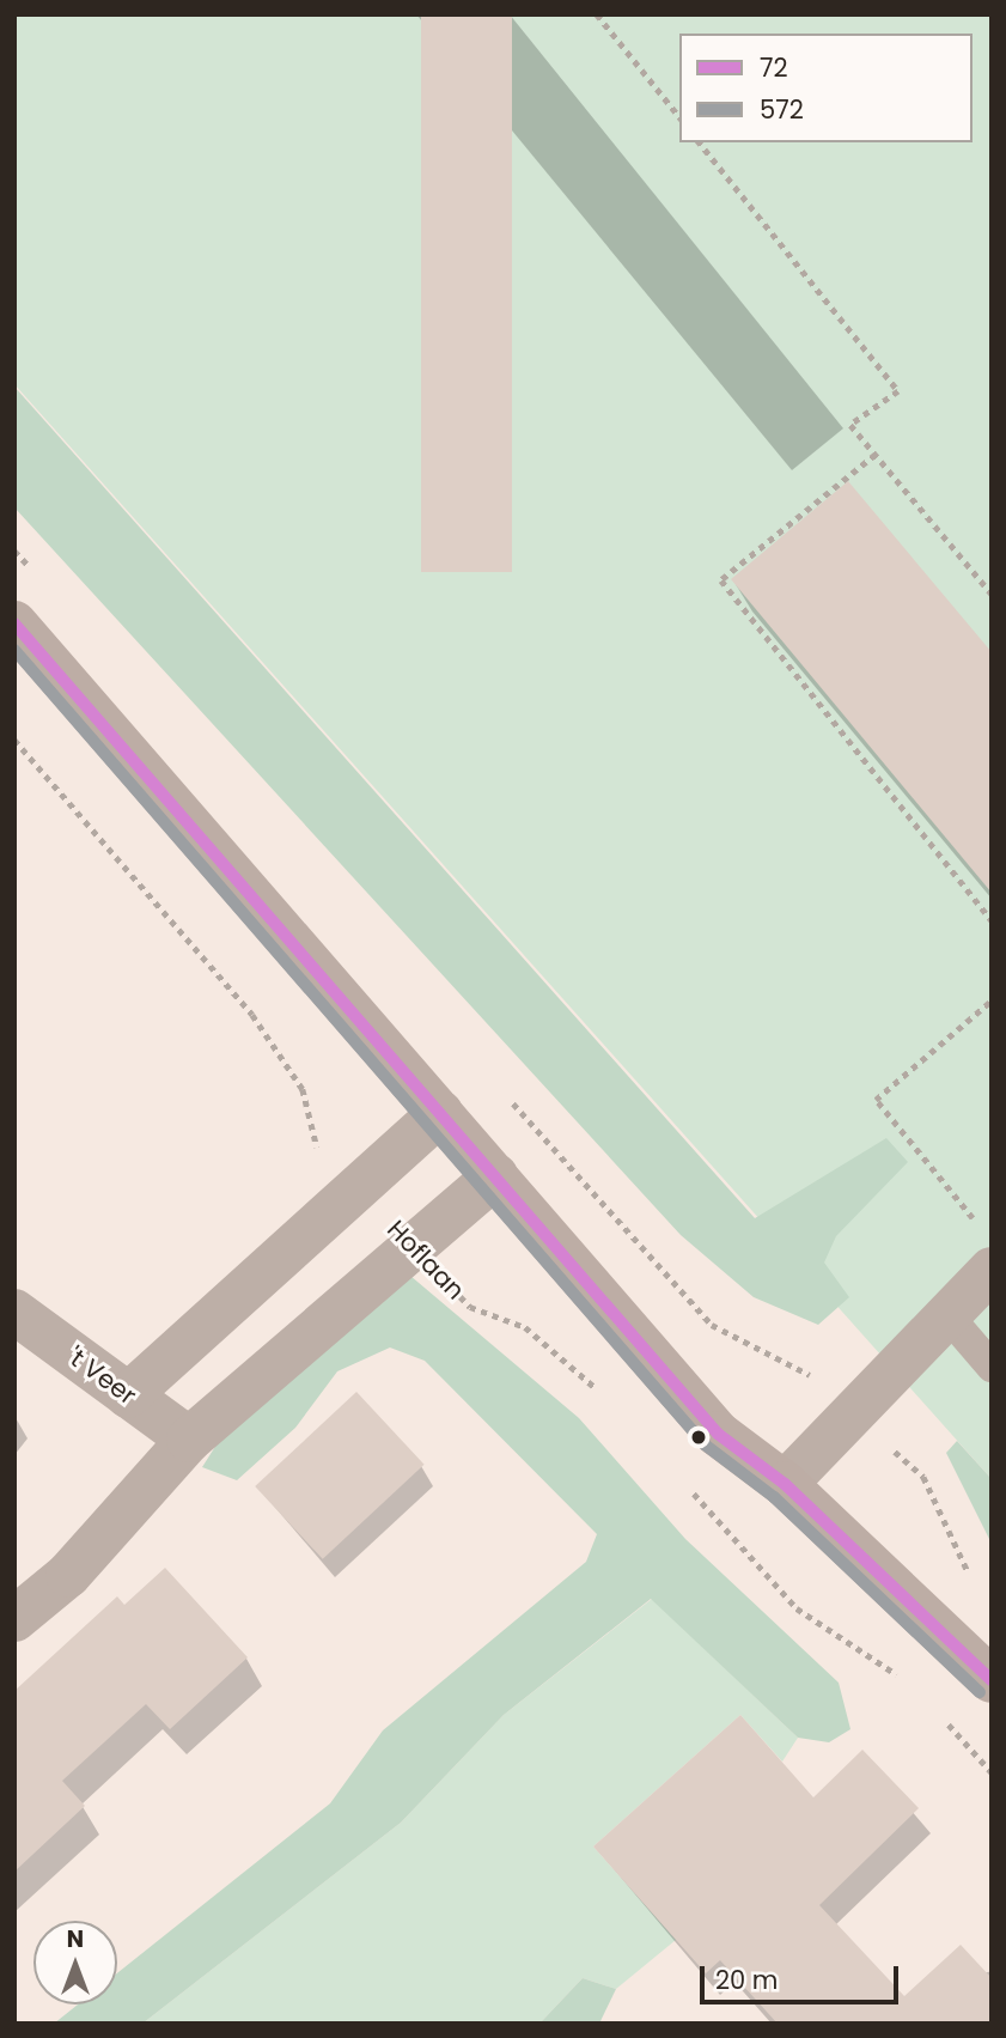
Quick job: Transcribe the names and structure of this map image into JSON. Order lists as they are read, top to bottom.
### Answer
{
  "streets": {
    "street": ["'t Veer"],
    "path": ["Hoflaan"]
  },
  "lines": ["transit line 72", "transit line 572"],
  "legend": ["72", "572"],
  "scale_bar": "20 m",
  "north": "top"
}
